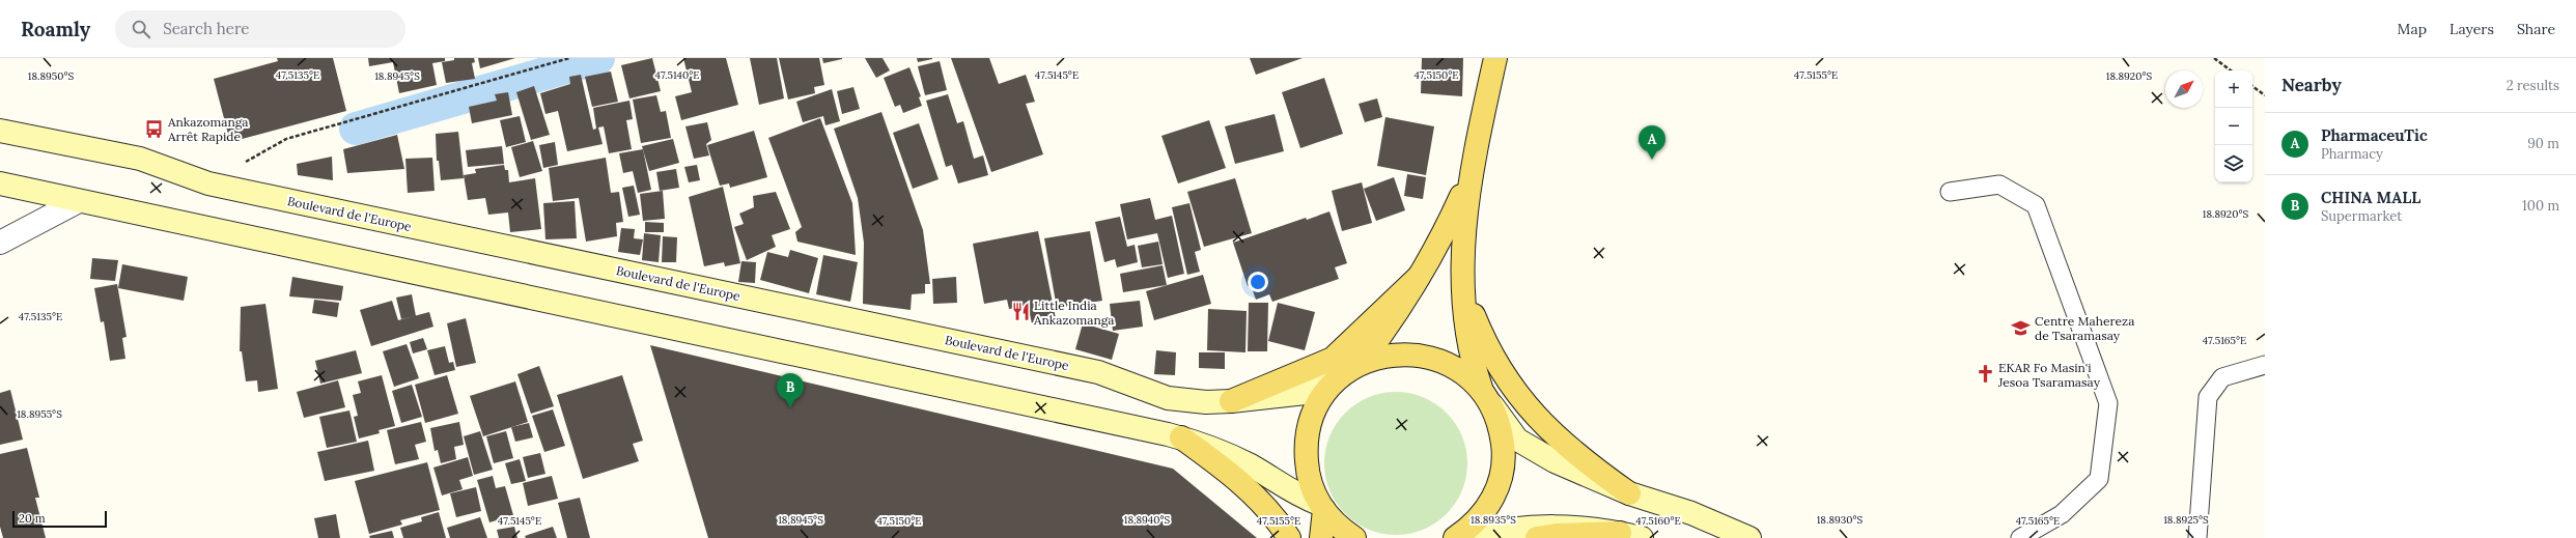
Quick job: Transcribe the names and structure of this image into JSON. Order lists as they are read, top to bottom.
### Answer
{
  "streets": {
    "main road": ["Boulevard de l'Europe"]
  },
  "places": {
    "bus stop": ["Ankazomanga Arrêt Rapide"],
    "restaurant": ["Little India Ankazomanga"],
    "school or university": ["Centre Mahereza de Tsaramasay"],
    "church": ["EKAR Fo Masin'i Jesoa Tsaramasay"]
  },
  "scale_bar": "20 m",
  "north": "top right",
  "page": {
    "header": "Roamly",
    "search": "Search here",
    "nav": ["Map", "Layers", "Share"],
    "heading": ["Nearby", "2 results"],
    "map_buttons": ["+", "−"],
    "list": [
      {
        "mark": "A",
        "name": "PharmaceuTic",
        "note": "Pharmacy",
        "value": "90 m"
      },
      {
        "mark": "B",
        "name": "CHINA MALL",
        "note": "Supermarket",
        "value": "100 m"
      }
    ],
    "pins": ["A", "B"],
    "scale": "20 m"
  },
  "coordinates": [
    "47.5135°E",
    "47.5140°E",
    "47.5145°E",
    "47.5150°E",
    "47.5155°E",
    "18.8950°S",
    "18.8945°S",
    "18.8920°S",
    "47.5165°E",
    "18.8955°S",
    "18.8940°S",
    "18.8935°S",
    "18.8930°S",
    "18.8925°S",
    "47.5160°E"
  ]
}
